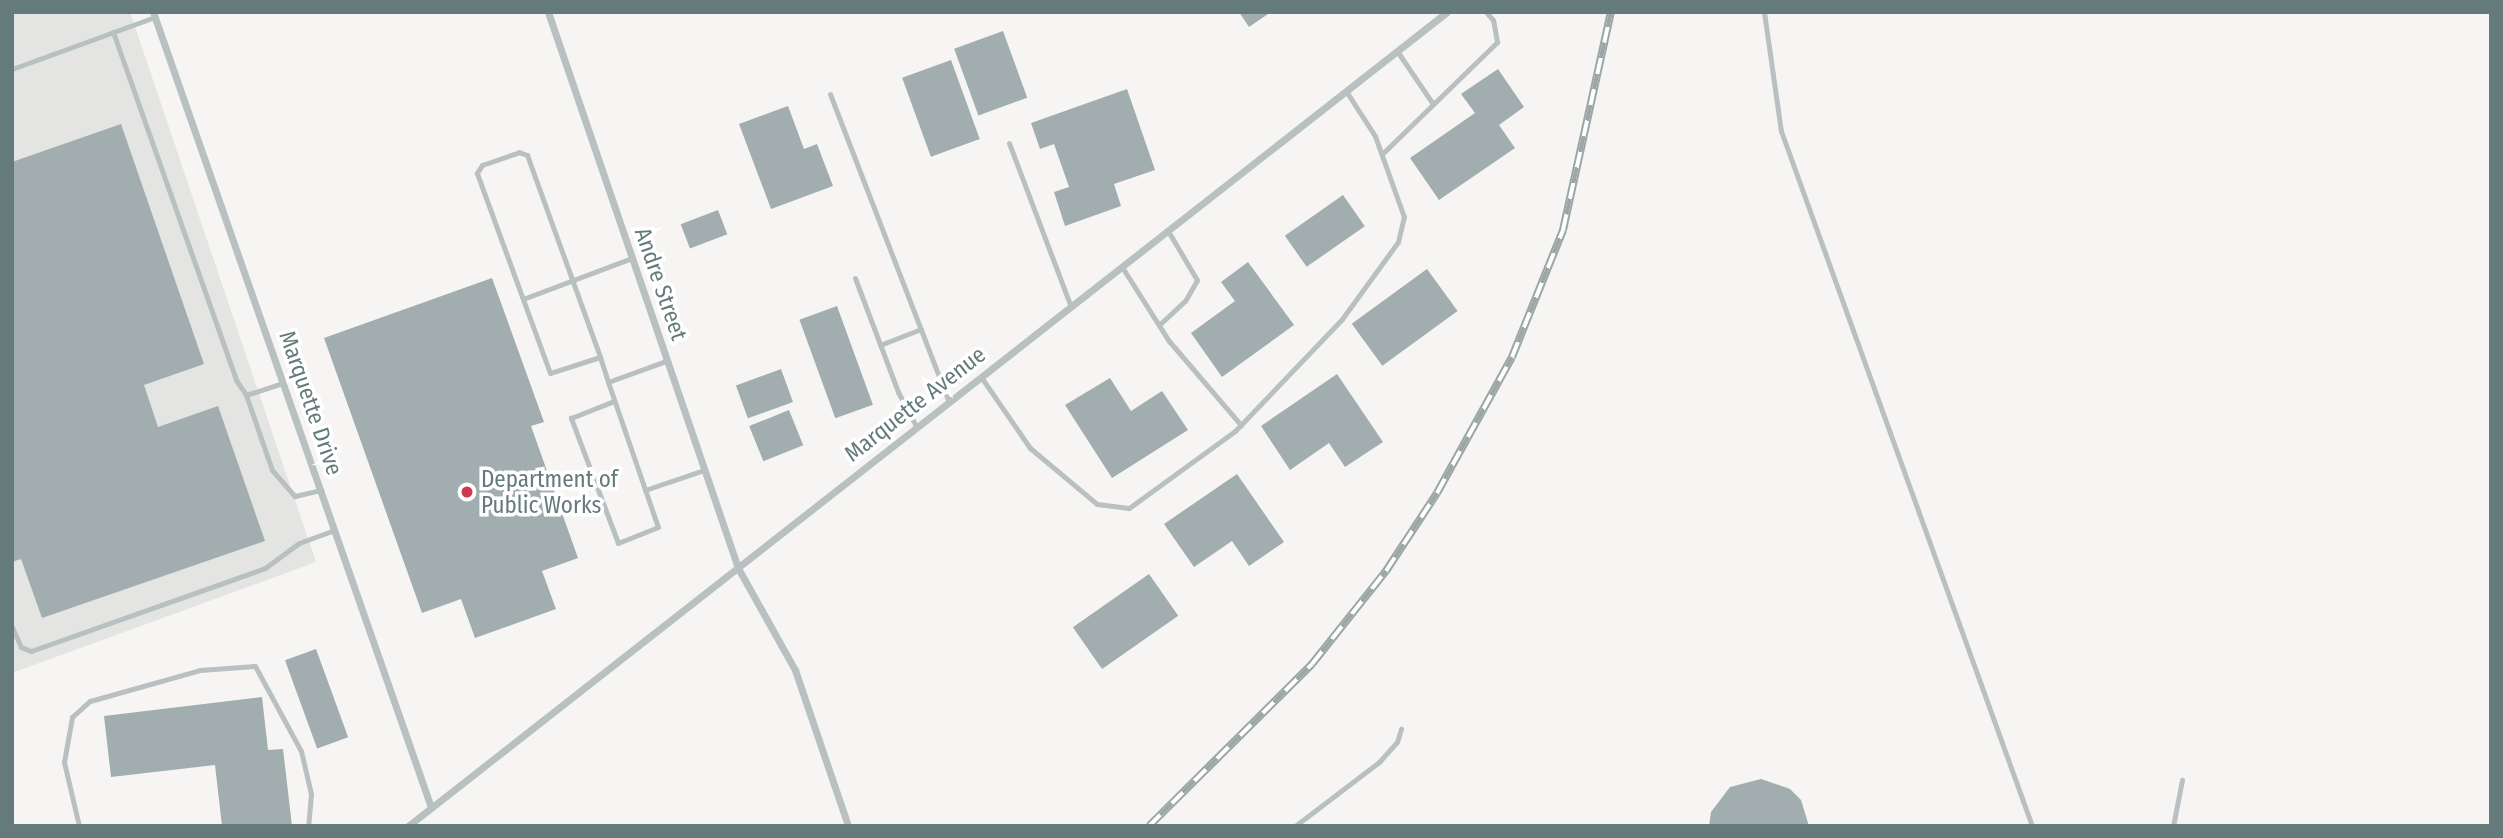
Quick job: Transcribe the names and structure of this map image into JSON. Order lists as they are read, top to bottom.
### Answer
{
  "streets": {
    "street": ["Andre Street", "Marquette Drive", "Marquette Avenue"]
  },
  "crossings": [
    ["Andre Street", "Marquette Avenue"],
    ["Marquette Drive", "Marquette Avenue"]
  ],
  "places": ["Department of Public Works"]
}
